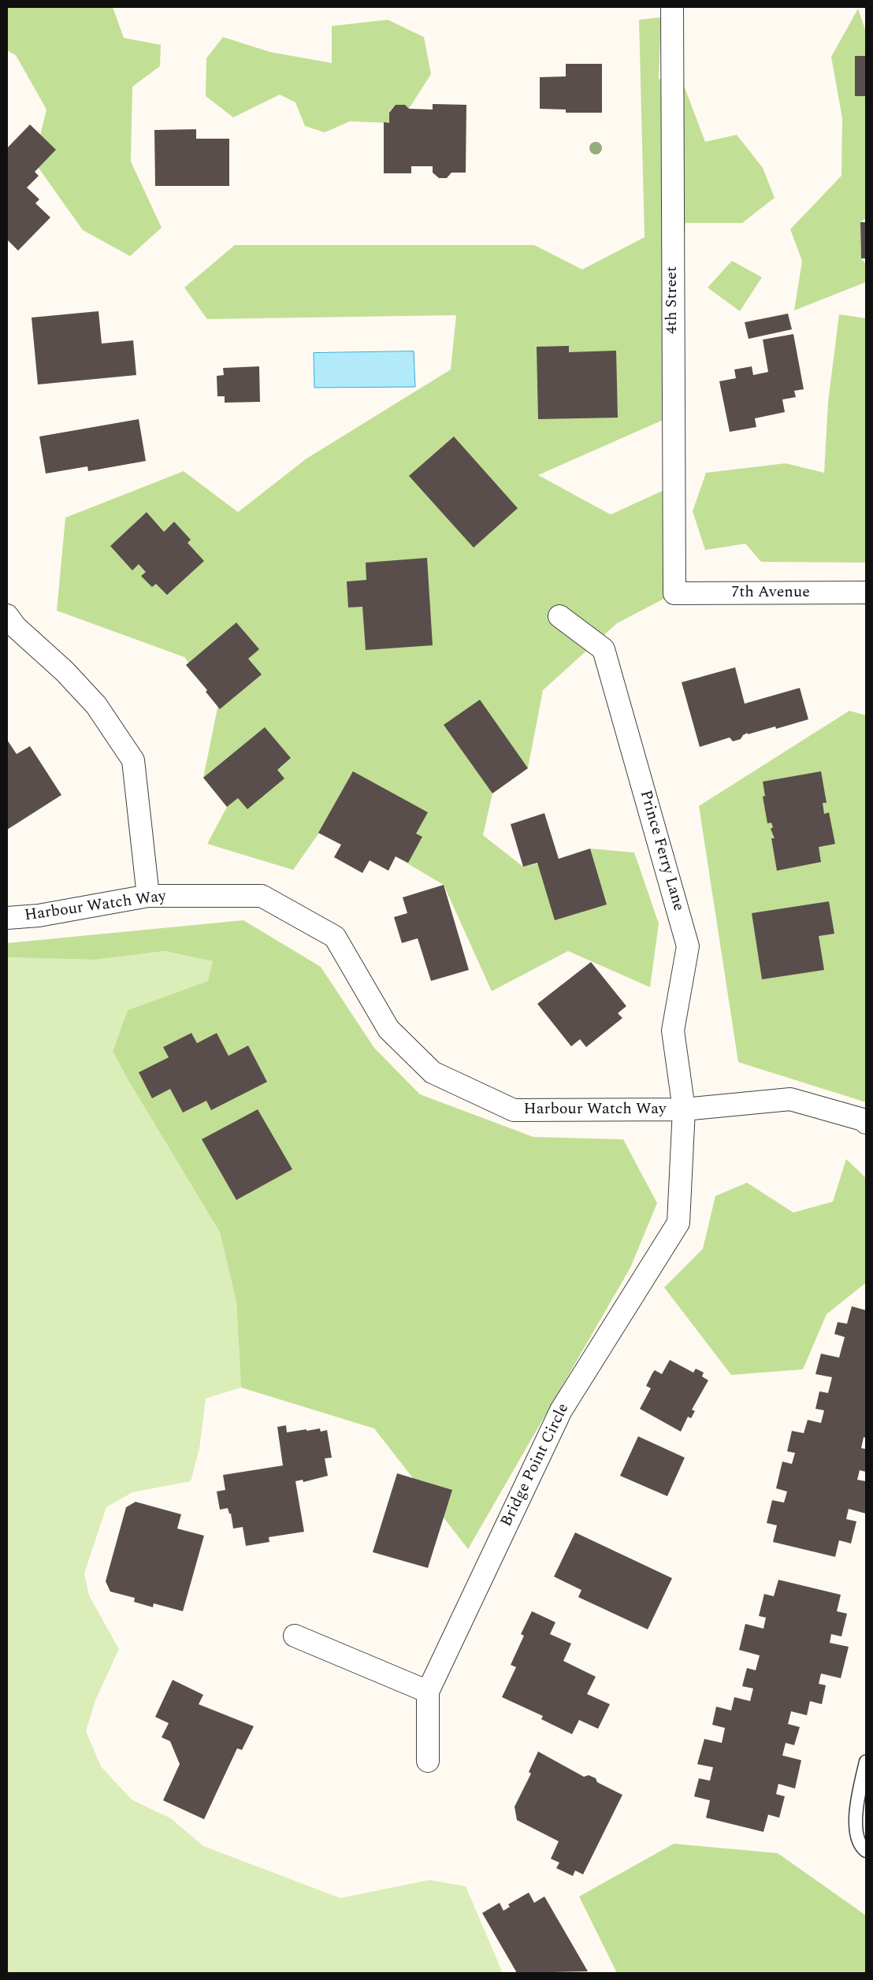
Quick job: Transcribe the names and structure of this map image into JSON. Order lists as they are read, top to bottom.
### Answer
{
  "streets": {
    "street": [
      "4th Street",
      "7th Avenue",
      "Prince Ferry Lane",
      "Harbour Watch Way",
      "Bridge Point Circle"
    ]
  },
  "crossings": [
    ["4th Street", "7th Avenue"],
    ["Prince Ferry Lane", "Harbour Watch Way"],
    ["Prince Ferry Lane", "Bridge Point Circle"],
    ["Harbour Watch Way", "Bridge Point Circle"]
  ]
}
